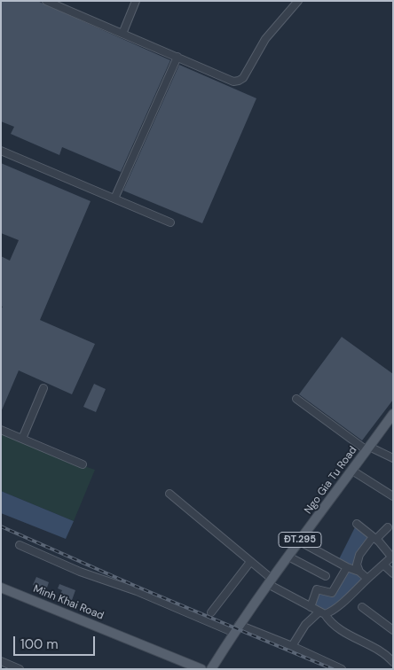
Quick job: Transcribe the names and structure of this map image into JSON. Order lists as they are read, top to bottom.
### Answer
{
  "streets": {
    "main road": ["Ngo Gia Tu Road", "ĐT.295", "Minh Khai Road"]
  },
  "scale_bar": "100 m"
}
